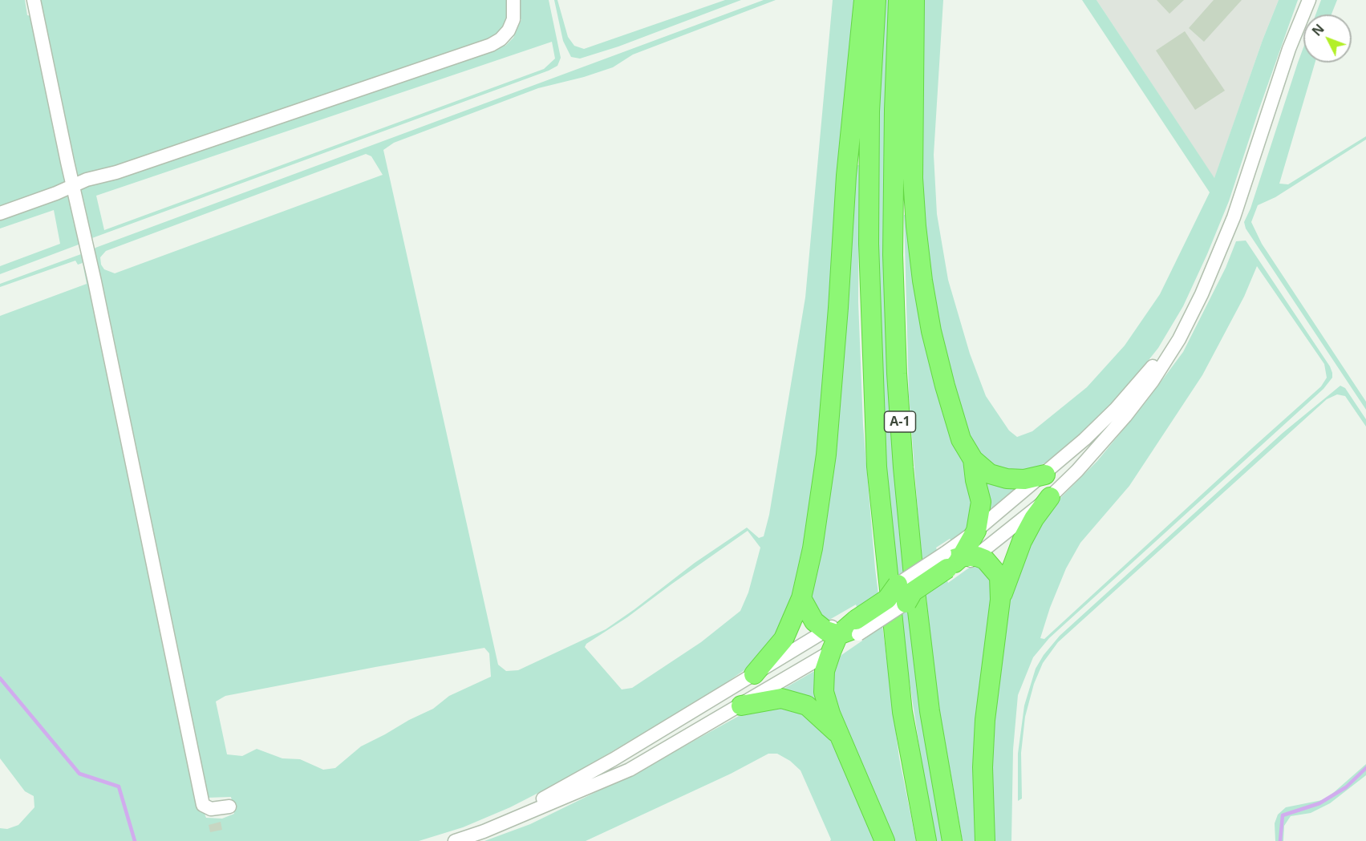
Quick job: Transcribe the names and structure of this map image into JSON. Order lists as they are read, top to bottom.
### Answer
{
  "streets": {
    "highway": ["A-1"]
  },
  "north": "top left"
}
